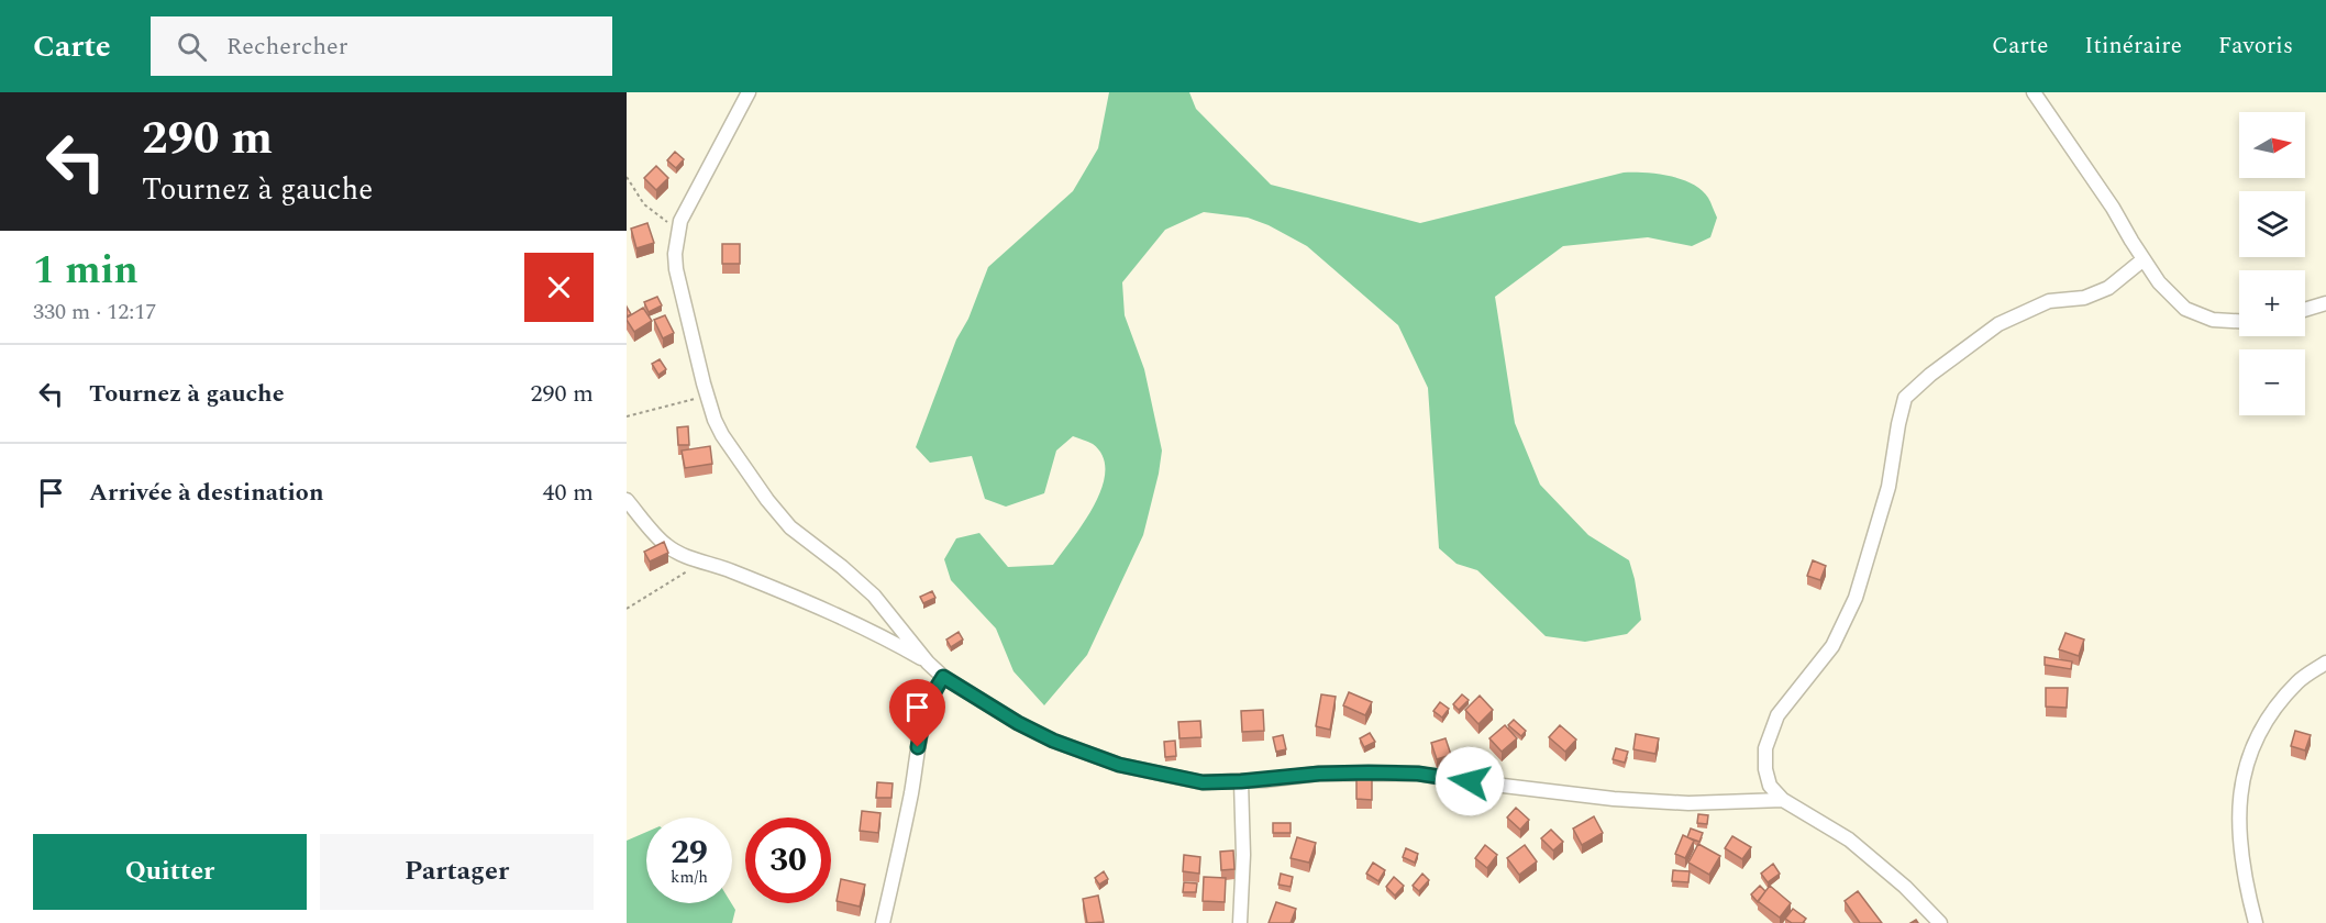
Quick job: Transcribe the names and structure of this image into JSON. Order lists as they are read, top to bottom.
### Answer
{
  "north": "right",
  "page": {
    "header": "Carte",
    "search": "Rechercher",
    "nav": ["Carte", "Itinéraire", "Favoris"],
    "turn": ["290 m", "Tournez à gauche"],
    "map_buttons": ["+", "−"],
    "heading": ["1 min", "330 m · 12:17"],
    "list": [
      {
        "name": "Tournez à gauche",
        "value": "290 m"
      },
      {
        "name": "Arrivée à destination",
        "value": "40 m"
      }
    ],
    "speed": "29 km/h",
    "limit": "30",
    "buttons": ["Quitter", "Partager"]
  }
}
